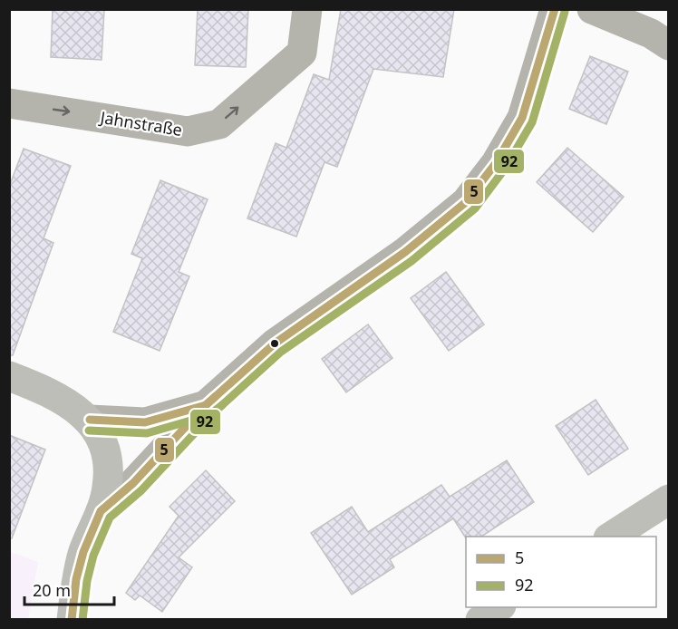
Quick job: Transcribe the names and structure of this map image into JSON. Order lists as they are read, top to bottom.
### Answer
{
  "streets": {
    "street": ["Jahnstraße"]
  },
  "one_way": ["Jahnstraße"],
  "lines": ["transit line 5", "transit line 92"],
  "legend": ["5", "92"],
  "scale_bar": "20 m"
}
